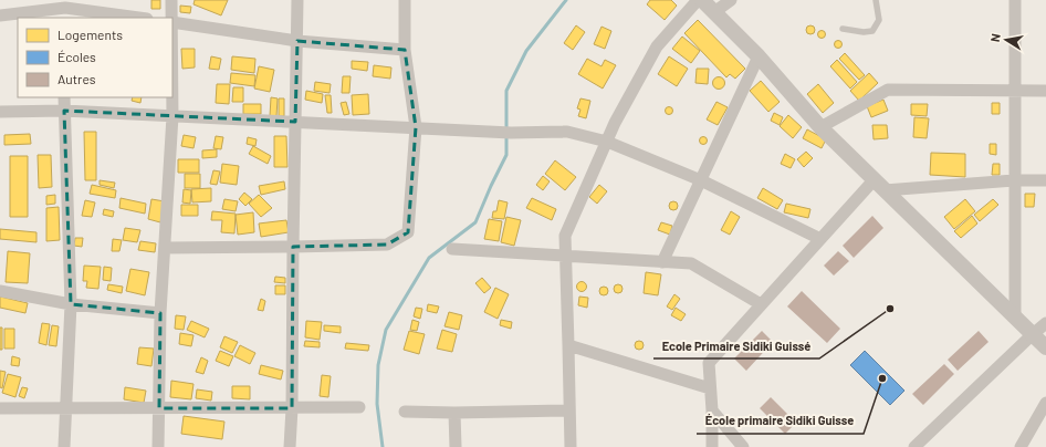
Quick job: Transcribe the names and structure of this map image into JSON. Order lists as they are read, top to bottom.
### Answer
{
  "places": ["Ecole Primaire Sidiki Guissé", "École primaire Sidiki Guisse"],
  "legend": ["Logements", "Écoles", "Autres"],
  "north": "left"
}
